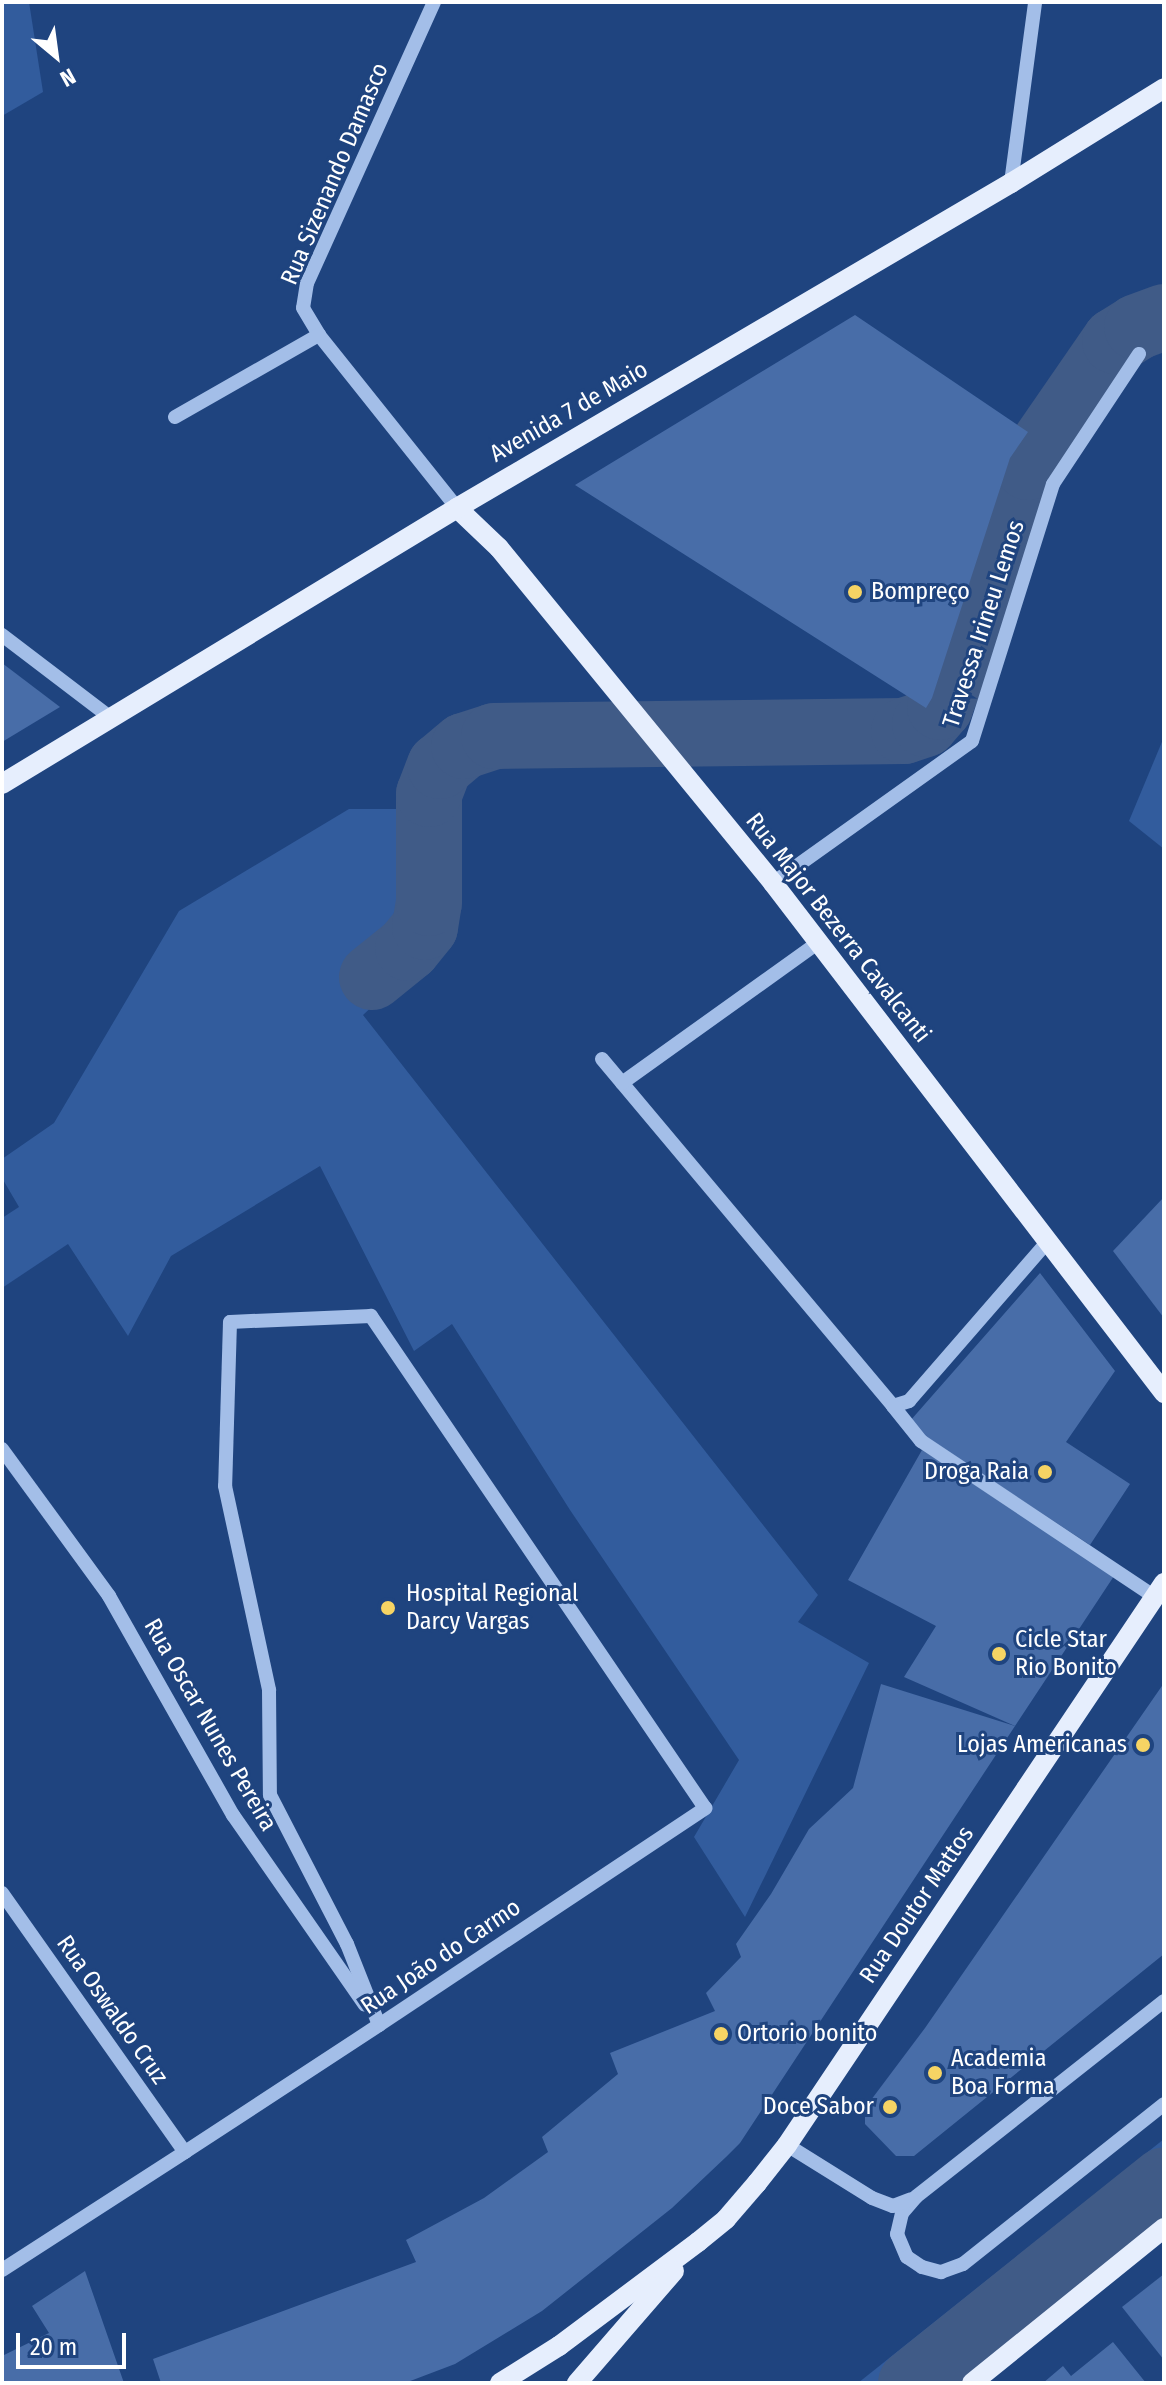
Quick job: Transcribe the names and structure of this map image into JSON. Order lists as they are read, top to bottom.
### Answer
{
  "streets": {
    "main road": ["Avenida 7 de Maio", "Rua Major Bezerra Cavalcanti", "Rua Doutor Mattos"],
    "street": [
      "Rua Sizenando Damasco",
      "Travessa Irineu Lemos",
      "Rua Oscar Nunes Pereira",
      "Rua João do Carmo",
      "Rua Oswaldo Cruz"
    ]
  },
  "crossings": [
    ["Rua Sizenando Damasco", "Avenida 7 de Maio"],
    ["Rua Sizenando Damasco", "Rua Major Bezerra Cavalcanti"],
    ["Avenida 7 de Maio", "Rua Major Bezerra Cavalcanti"],
    ["Travessa Irineu Lemos", "Rua Major Bezerra Cavalcanti"],
    ["Rua Oscar Nunes Pereira", "Rua João do Carmo"],
    ["Rua João do Carmo", "Rua Oswaldo Cruz"]
  ],
  "places": [
    "Bompreço",
    "Droga Raia",
    "Hospital Regional Darcy Vargas",
    "Cicle Star Rio Bonito",
    "Lojas Americanas",
    "Ortorio bonito",
    "Academia Boa Forma",
    "Doce Sabor"
  ],
  "scale_bar": "20 m",
  "north": "bottom right"
}
